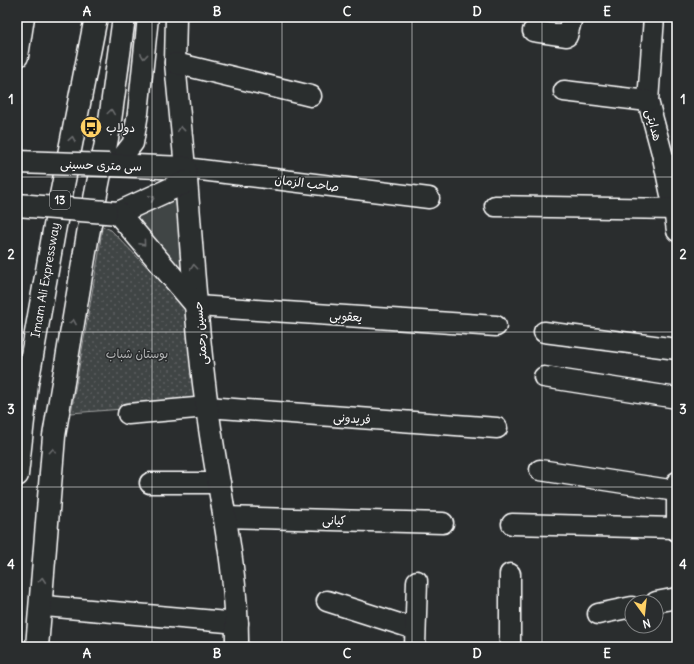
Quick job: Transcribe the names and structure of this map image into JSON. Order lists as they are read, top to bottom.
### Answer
{
  "streets": {
    "main road": [
      "سی متری حسینی",
      "13",
      "Imam Ali Expressway",
      "حسین رحمتی"
    ],
    "street": [
      "هدایتی",
      "صاحب الزمان",
      "یعقوبی",
      "فریدونی",
      "کیانی"
    ]
  },
  "crossings": [
    ["سی متری حسینی", "صاحب الزمان"],
    ["سی متری حسینی", "حسین رحمتی"],
    ["صاحب الزمان", "حسین رحمتی"],
    ["یعقوبی", "حسین رحمتی"],
    ["حسین رحمتی", "فریدونی"],
    ["حسین رحمتی", "کیانی"]
  ],
  "parks": ["بوستان شباب"],
  "places": {
    "bus stop": ["دولاب"]
  },
  "north": "bottom",
  "grid": {
    "columns": [
      "A",
      "B",
      "C",
      "D",
      "E"
    ],
    "rows": [
      "1",
      "2",
      "3",
      "4"
    ]
  }
}
